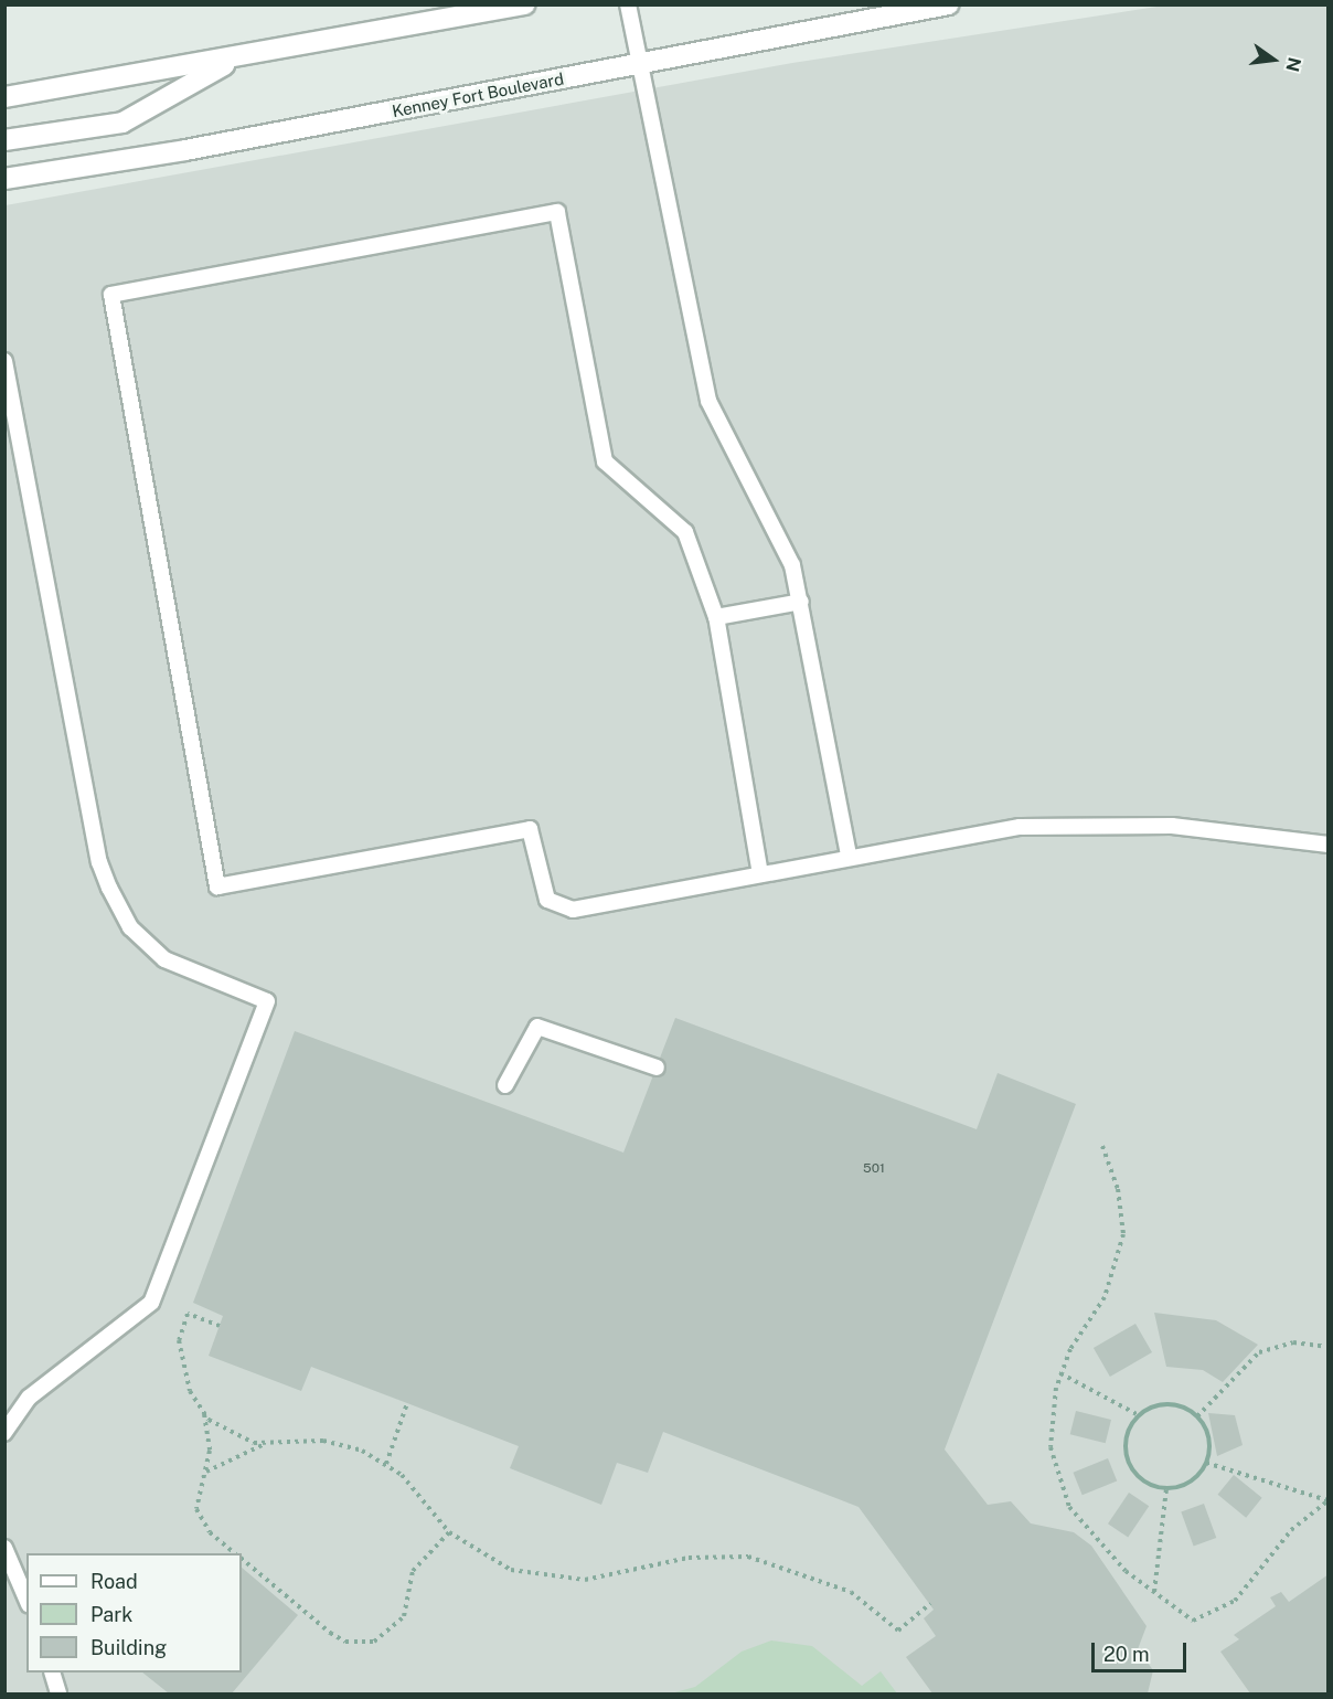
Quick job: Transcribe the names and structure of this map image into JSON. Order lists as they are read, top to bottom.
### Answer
{
  "streets": {
    "main road": ["Kenney Fort Boulevard"]
  },
  "house_numbers": ["501"],
  "legend": ["Road", "Park", "Building"],
  "scale_bar": "20 m",
  "north": "right"
}
